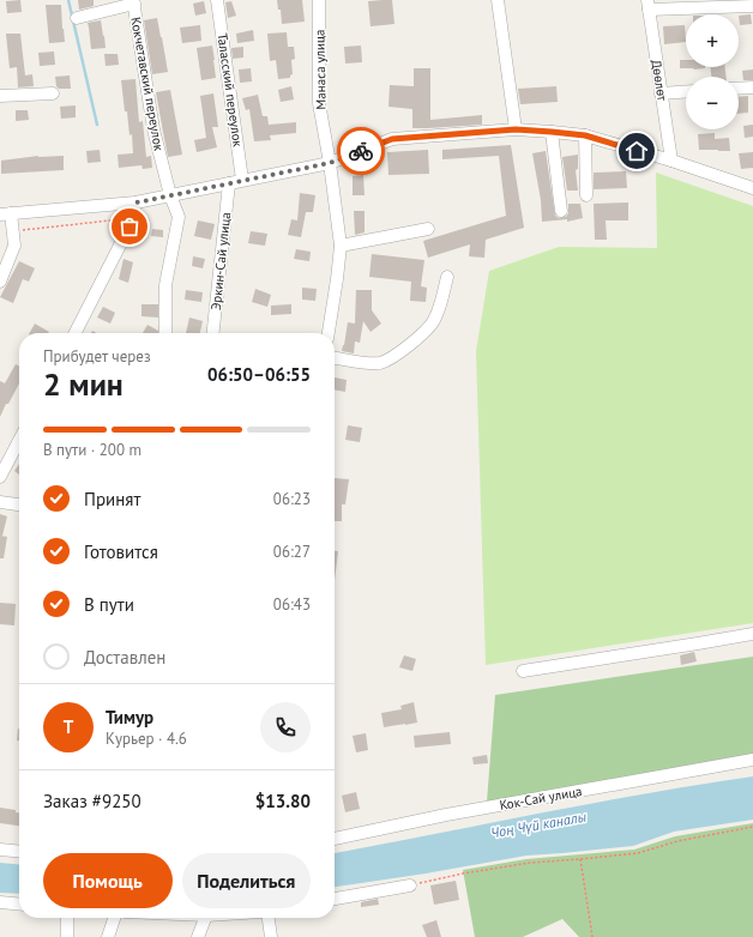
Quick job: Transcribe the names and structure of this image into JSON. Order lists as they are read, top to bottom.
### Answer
{
  "streets": {
    "street": [
      "Манаса улица",
      "Дөөлөт",
      "Кокчетавский переулок",
      "Таласский переулок",
      "Эркин-Сай улица",
      "Кок-Сай улица"
    ]
  },
  "water": ["Чоң Чүй каналы"],
  "page": {
    "map_buttons": ["+", "−"],
    "heading": ["2 мин", "Прибудет через", "06:50–06:55"],
    "panel": [
      "Тимур",
      "Курьер · 4.6",
      "Заказ #9250",
      "$13.80"
    ],
    "bar": "В пути · 200 m",
    "list": [
      ["Принят", "06:23"],
      ["Готовится", "06:27"],
      ["В пути", "06:43"],
      "Доставлен"
    ],
    "round": "Т",
    "buttons": ["Помощь", "Поделиться"]
  }
}
